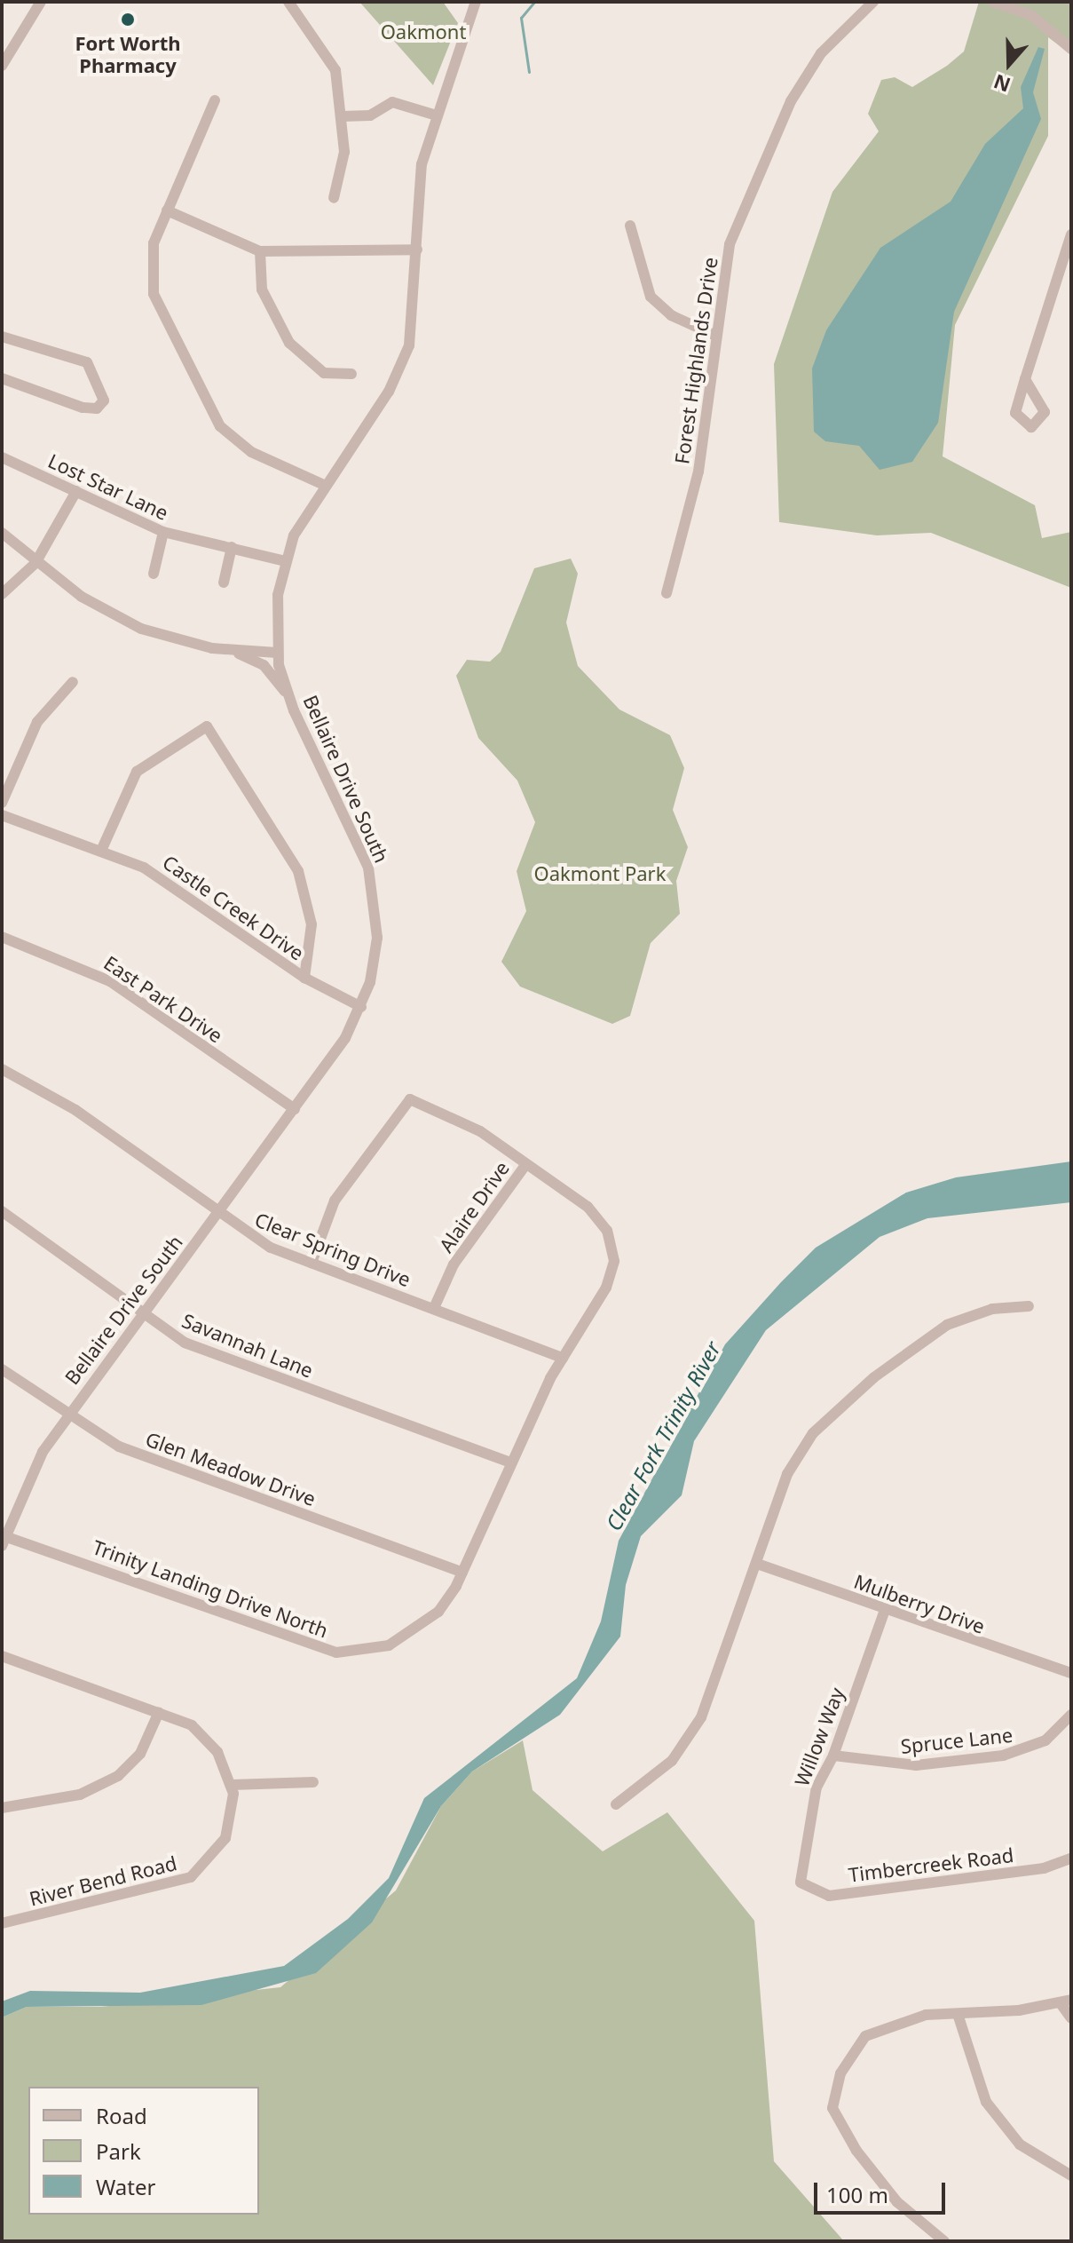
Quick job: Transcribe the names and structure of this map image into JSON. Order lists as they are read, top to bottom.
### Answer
{
  "streets": {
    "street": [
      "Forest Highlands Drive",
      "Lost Star Lane",
      "Bellaire Drive South",
      "Castle Creek Drive",
      "East Park Drive",
      "Alaire Drive",
      "Clear Spring Drive",
      "Savannah Lane",
      "Glen Meadow Drive",
      "Trinity Landing Drive North",
      "Mulberry Drive",
      "Willow Way",
      "Spruce Lane",
      "Timbercreek Road",
      "River Bend Road"
    ]
  },
  "crossings": [
    ["Lost Star Lane", "Bellaire Drive South"],
    ["Bellaire Drive South", "Castle Creek Drive"],
    ["Bellaire Drive South", "East Park Drive"],
    ["Bellaire Drive South", "Clear Spring Drive"],
    ["Bellaire Drive South", "Savannah Lane"],
    ["Bellaire Drive South", "Glen Meadow Drive"],
    ["Bellaire Drive South", "Trinity Landing Drive North"],
    ["Alaire Drive", "Clear Spring Drive"],
    ["Alaire Drive", "Trinity Landing Drive North"],
    ["Clear Spring Drive", "Trinity Landing Drive North"],
    ["Savannah Lane", "Trinity Landing Drive North"],
    ["Glen Meadow Drive", "Trinity Landing Drive North"],
    ["Mulberry Drive", "Willow Way"],
    ["Willow Way", "Spruce Lane"],
    ["Willow Way", "Timbercreek Road"]
  ],
  "water": ["Clear Fork Trinity River"],
  "parks": ["Oakmont", "Oakmont Park"],
  "places": ["Fort Worth Pharmacy"],
  "legend": ["Road", "Park", "Water"],
  "scale_bar": "100 m",
  "north": "bottom"
}
